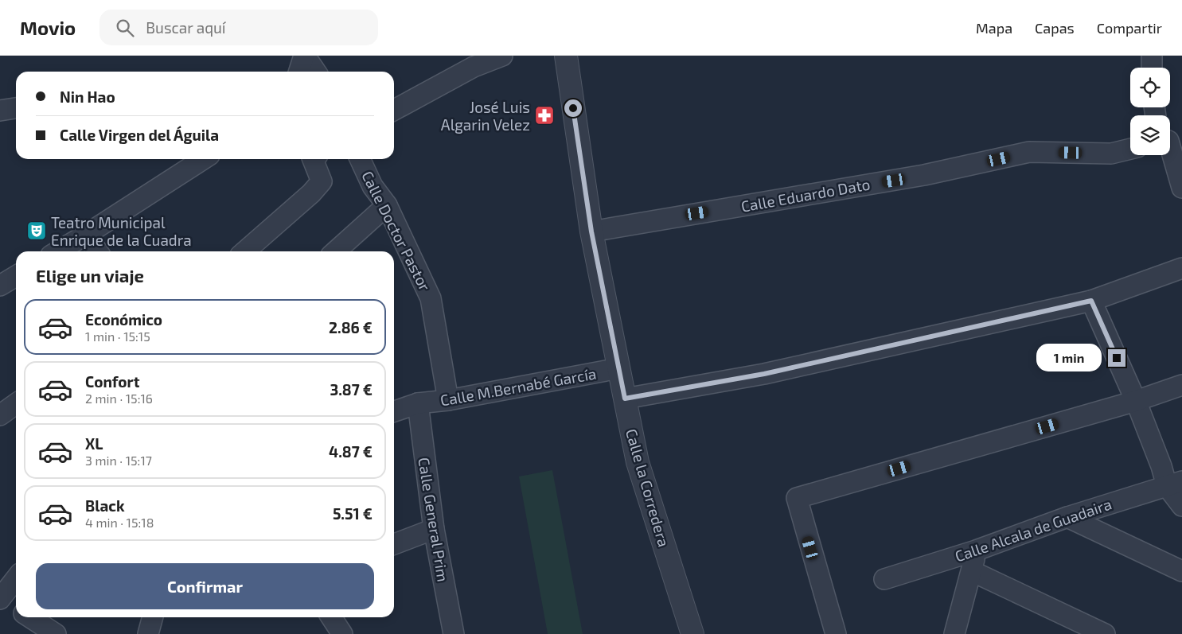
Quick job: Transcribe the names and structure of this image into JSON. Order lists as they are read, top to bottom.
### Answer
{
  "streets": {
    "street": [
      "Calle Eduardo Dato",
      "Calle Doctor Pastor",
      "Calle M.Bernabé García",
      "Calle la Corredera",
      "Calle General Prim",
      "Calle Alcala de Guadaira"
    ]
  },
  "crossings": [
    ["Calle Eduardo Dato", "Calle la Corredera"],
    ["Calle Doctor Pastor", "Calle M.Bernabé García"],
    ["Calle M.Bernabé García", "Calle la Corredera"],
    ["Calle M.Bernabé García", "Calle General Prim"]
  ],
  "places": {
    "pharmacy": ["José Luis Algarin Velez"],
    "theatre": ["Teatro Municipal Enrique de la Cuadra"]
  },
  "page": {
    "header": "Movio",
    "search": "Buscar aquí",
    "nav": ["Mapa", "Capas", "Compartir"],
    "banner": ["Nin Hao", "Calle Virgen del Águila"],
    "heading": "Elige un viaje",
    "list": [
      {
        "name": "Económico",
        "note": "1 min · 15:15",
        "value": "2.86 €"
      },
      {
        "name": "Confort",
        "note": "2 min · 15:16",
        "value": "3.87 €"
      },
      {
        "name": "XL",
        "note": "3 min · 15:17",
        "value": "4.87 €"
      },
      {
        "name": "Black",
        "note": "4 min · 15:18",
        "value": "5.51 €"
      }
    ],
    "bubble": "1 min",
    "buttons": "Confirmar"
  }
}
